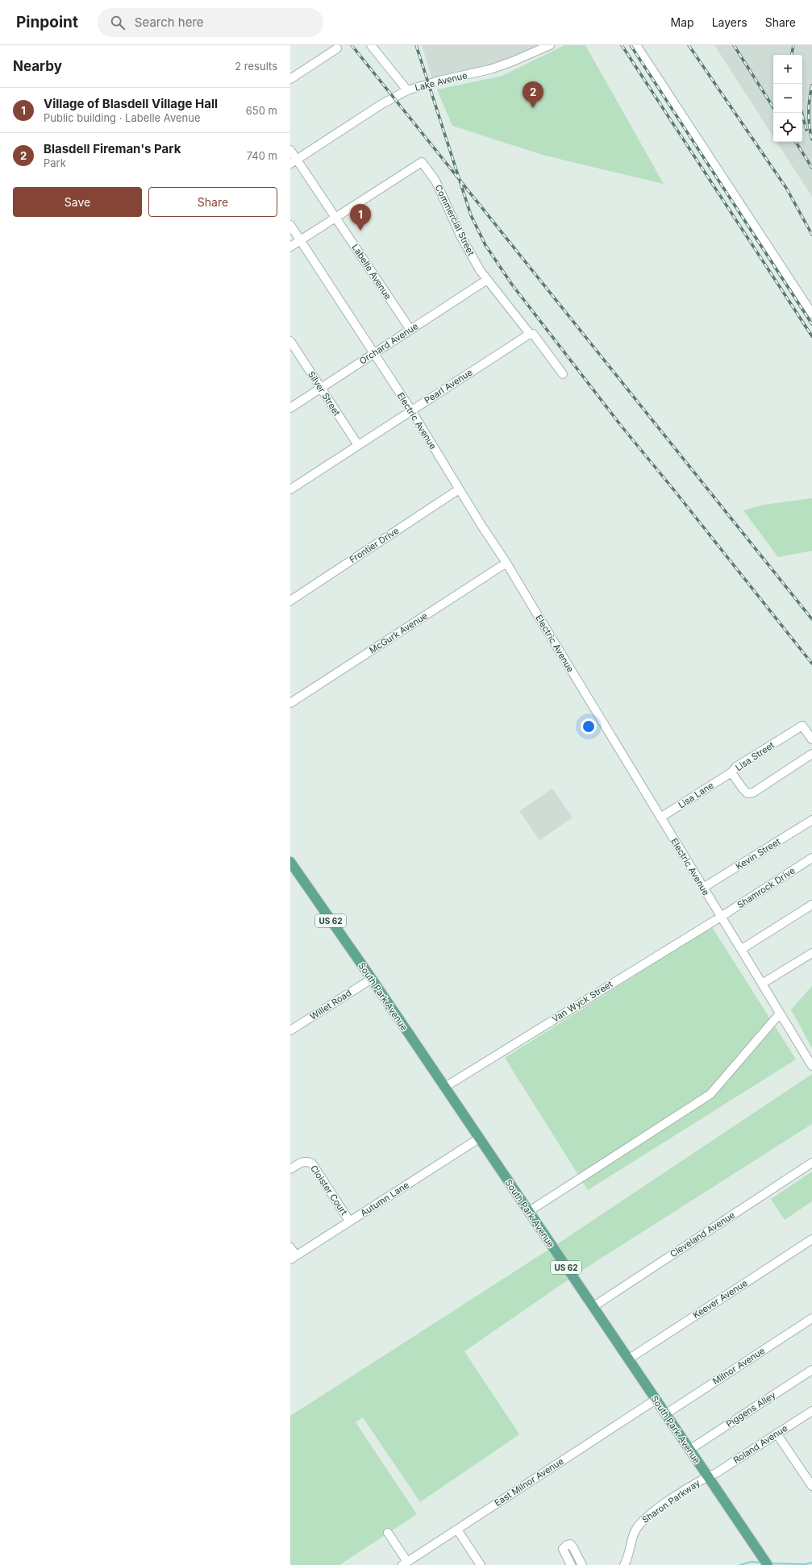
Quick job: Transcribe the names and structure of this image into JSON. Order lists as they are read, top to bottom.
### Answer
{
  "streets": {
    "main road": ["US 62", "South Park Avenue"],
    "street": [
      "Lake Avenue",
      "Commercial Street",
      "Labelle Avenue",
      "Orchard Avenue",
      "Pearl Avenue",
      "Silver Street",
      "Electric Avenue",
      "Frontier Drive",
      "McGurk Avenue",
      "Lisa Street",
      "Lisa Lane",
      "Kevin Street",
      "Shamrock Drive",
      "Van Wyck Street",
      "Willet Road",
      "Cloister Court",
      "Autumn Lane",
      "Cleveland Avenue",
      "Keever Avenue",
      "Milnor Avenue",
      "Piggens Alley",
      "Roland Avenue",
      "East Milnor Avenue",
      "Sharon Parkway"
    ]
  },
  "crossings": [
    ["Lake Avenue", "Labelle Avenue"],
    ["Commercial Street", "Labelle Avenue"],
    ["Commercial Street", "Orchard Avenue"],
    ["Commercial Street", "Pearl Avenue"],
    ["Labelle Avenue", "Orchard Avenue"],
    ["Orchard Avenue", "Silver Street"],
    ["Orchard Avenue", "Electric Avenue"],
    ["Pearl Avenue", "Silver Street"],
    ["Pearl Avenue", "Electric Avenue"],
    ["Electric Avenue", "Frontier Drive"],
    ["Electric Avenue", "McGurk Avenue"],
    ["Electric Avenue", "Lisa Lane"],
    ["Electric Avenue", "Kevin Street"],
    ["Electric Avenue", "Shamrock Drive"],
    ["Electric Avenue", "Van Wyck Street"],
    ["Lisa Street", "Lisa Lane"],
    ["Shamrock Drive", "Van Wyck Street"],
    ["South Park Avenue", "Van Wyck Street"],
    ["South Park Avenue", "Willet Road"],
    ["South Park Avenue", "Autumn Lane"],
    ["South Park Avenue", "Cleveland Avenue"],
    ["South Park Avenue", "Keever Avenue"],
    ["South Park Avenue", "Milnor Avenue"],
    ["South Park Avenue", "Piggens Alley"],
    ["South Park Avenue", "Roland Avenue"],
    ["South Park Avenue", "East Milnor Avenue"],
    ["South Park Avenue", "Sharon Parkway"],
    ["Cloister Court", "Autumn Lane"],
    ["Roland Avenue", "Sharon Parkway"]
  ],
  "page": {
    "header": "Pinpoint",
    "search": "Search here",
    "nav": ["Map", "Layers", "Share"],
    "heading": ["Nearby", "2 results"],
    "map_buttons": ["+", "−"],
    "pins": ["2", "1"],
    "list": [
      {
        "mark": "1",
        "name": "Village of Blasdell Village Hall",
        "note": "Public building · Labelle Avenue",
        "value": "650 m"
      },
      {
        "mark": "2",
        "name": "Blasdell Fireman's Park",
        "note": "Park",
        "value": "740 m"
      }
    ],
    "buttons": ["Save", "Share"]
  }
}
